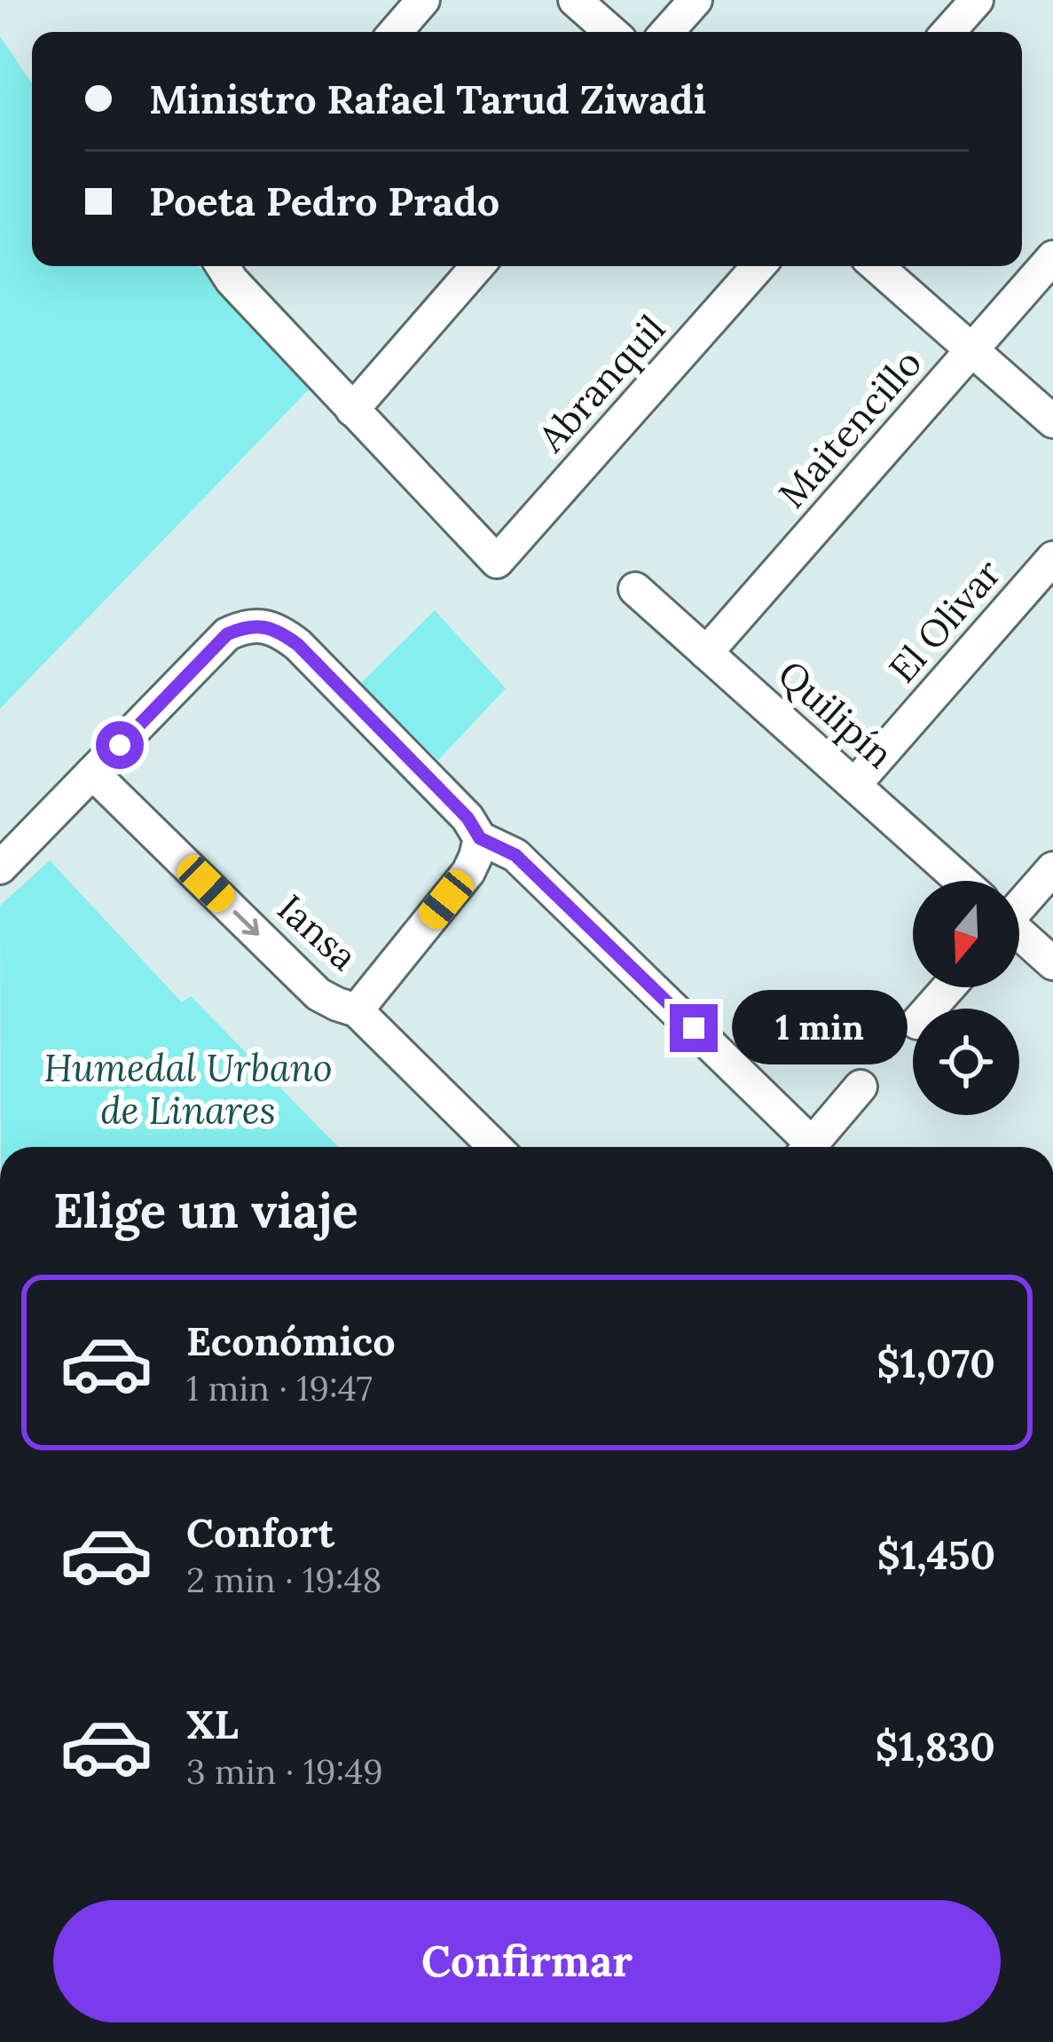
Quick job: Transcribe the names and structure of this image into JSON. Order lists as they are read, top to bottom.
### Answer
{
  "streets": {
    "street": [
      "Abranquil",
      "Maitencillo",
      "El Olivar",
      "Quilipín",
      "Iansa"
    ]
  },
  "crossings": [
    ["Maitencillo", "Quilipín"],
    ["El Olivar", "Quilipín"]
  ],
  "one_way": ["Iansa"],
  "parks": ["Humedal Urbano de Linares"],
  "north": "bottom",
  "page": {
    "banner": ["Ministro Rafael Tarud Ziwadi", "Poeta Pedro Prado"],
    "bubble": "1 min",
    "heading": "Elige un viaje",
    "list": [
      {
        "name": "Económico",
        "note": "1 min · 19:47",
        "value": "$1,070"
      },
      {
        "name": "Confort",
        "note": "2 min · 19:48",
        "value": "$1,450"
      },
      {
        "name": "XL",
        "note": "3 min · 19:49",
        "value": "$1,830"
      }
    ],
    "buttons": "Confirmar"
  }
}
